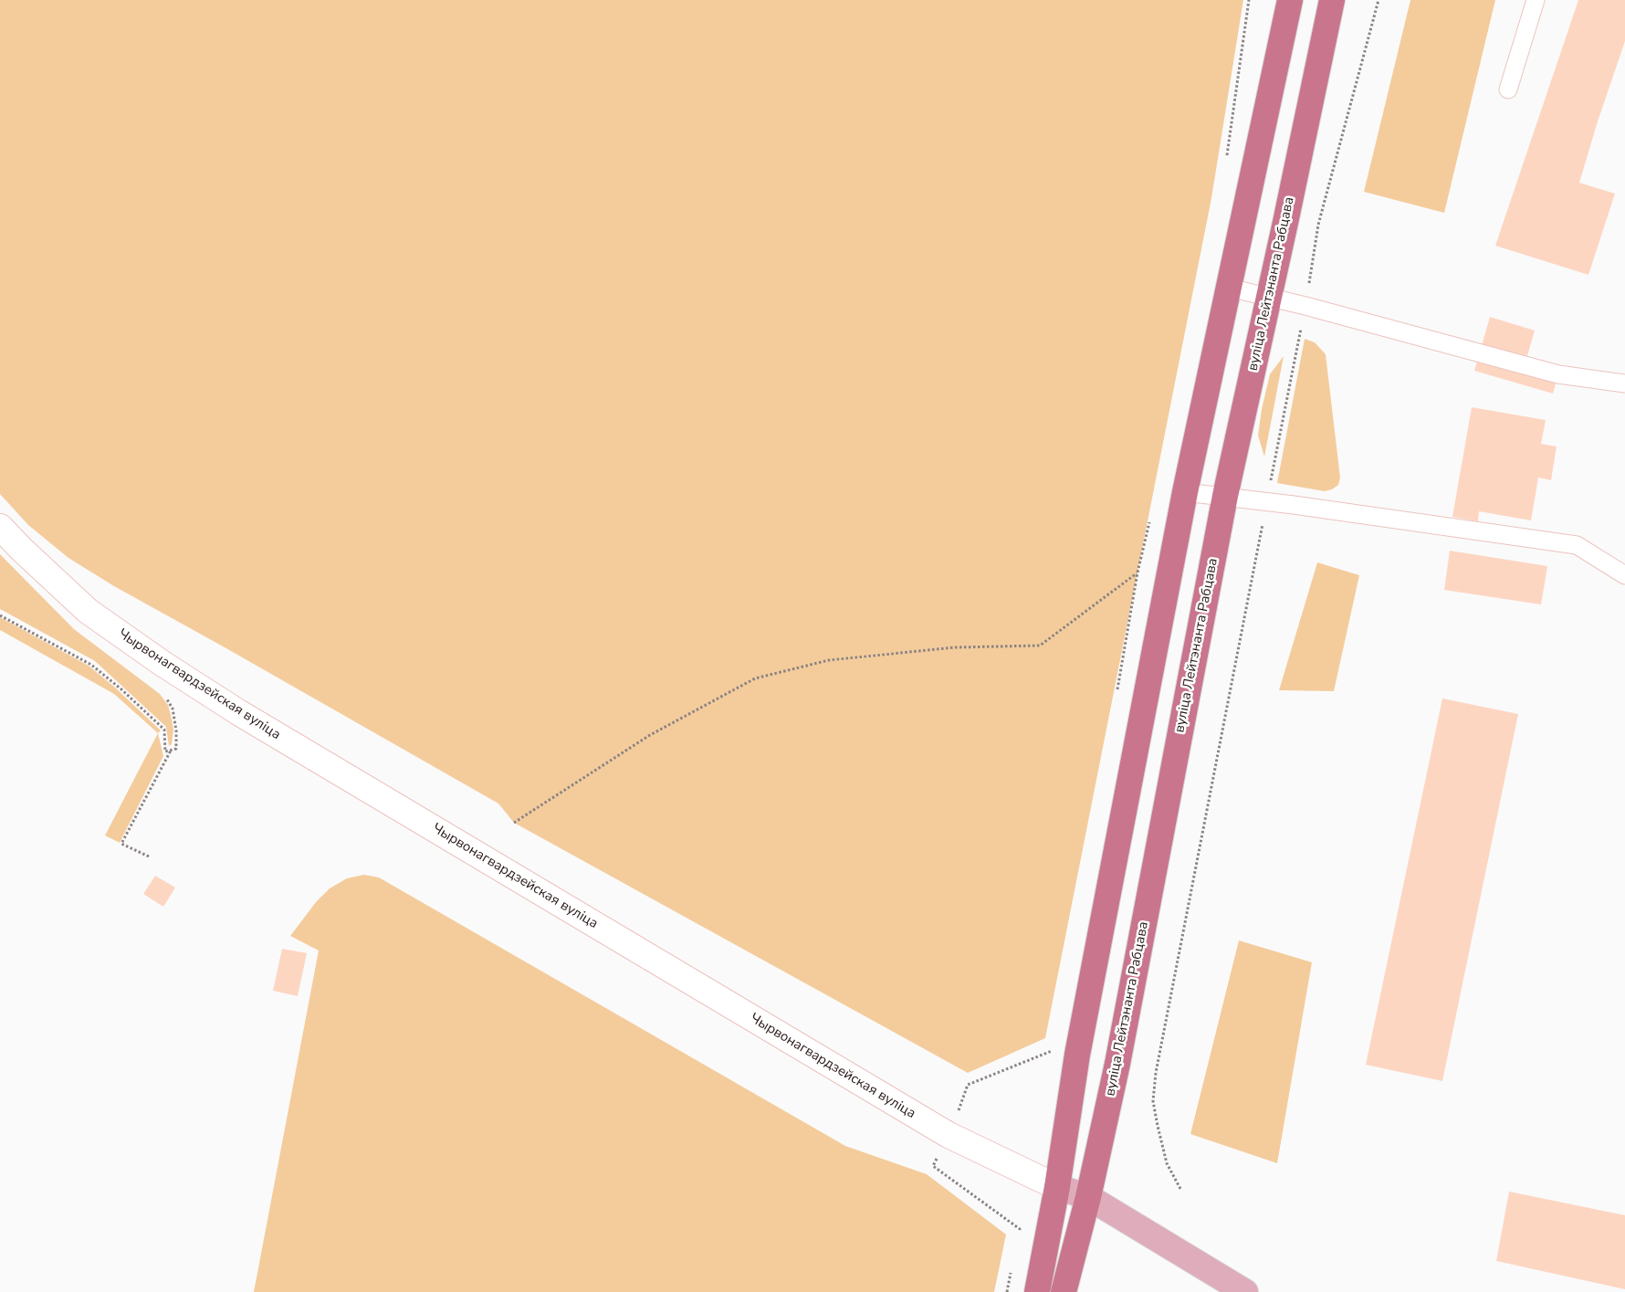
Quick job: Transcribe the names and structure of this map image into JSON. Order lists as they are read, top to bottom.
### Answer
{
  "streets": {
    "highway": ["вуліца Лейтэнанта Рабцава"],
    "street": ["Чырвонагвардзейская вуліца"]
  }
}
